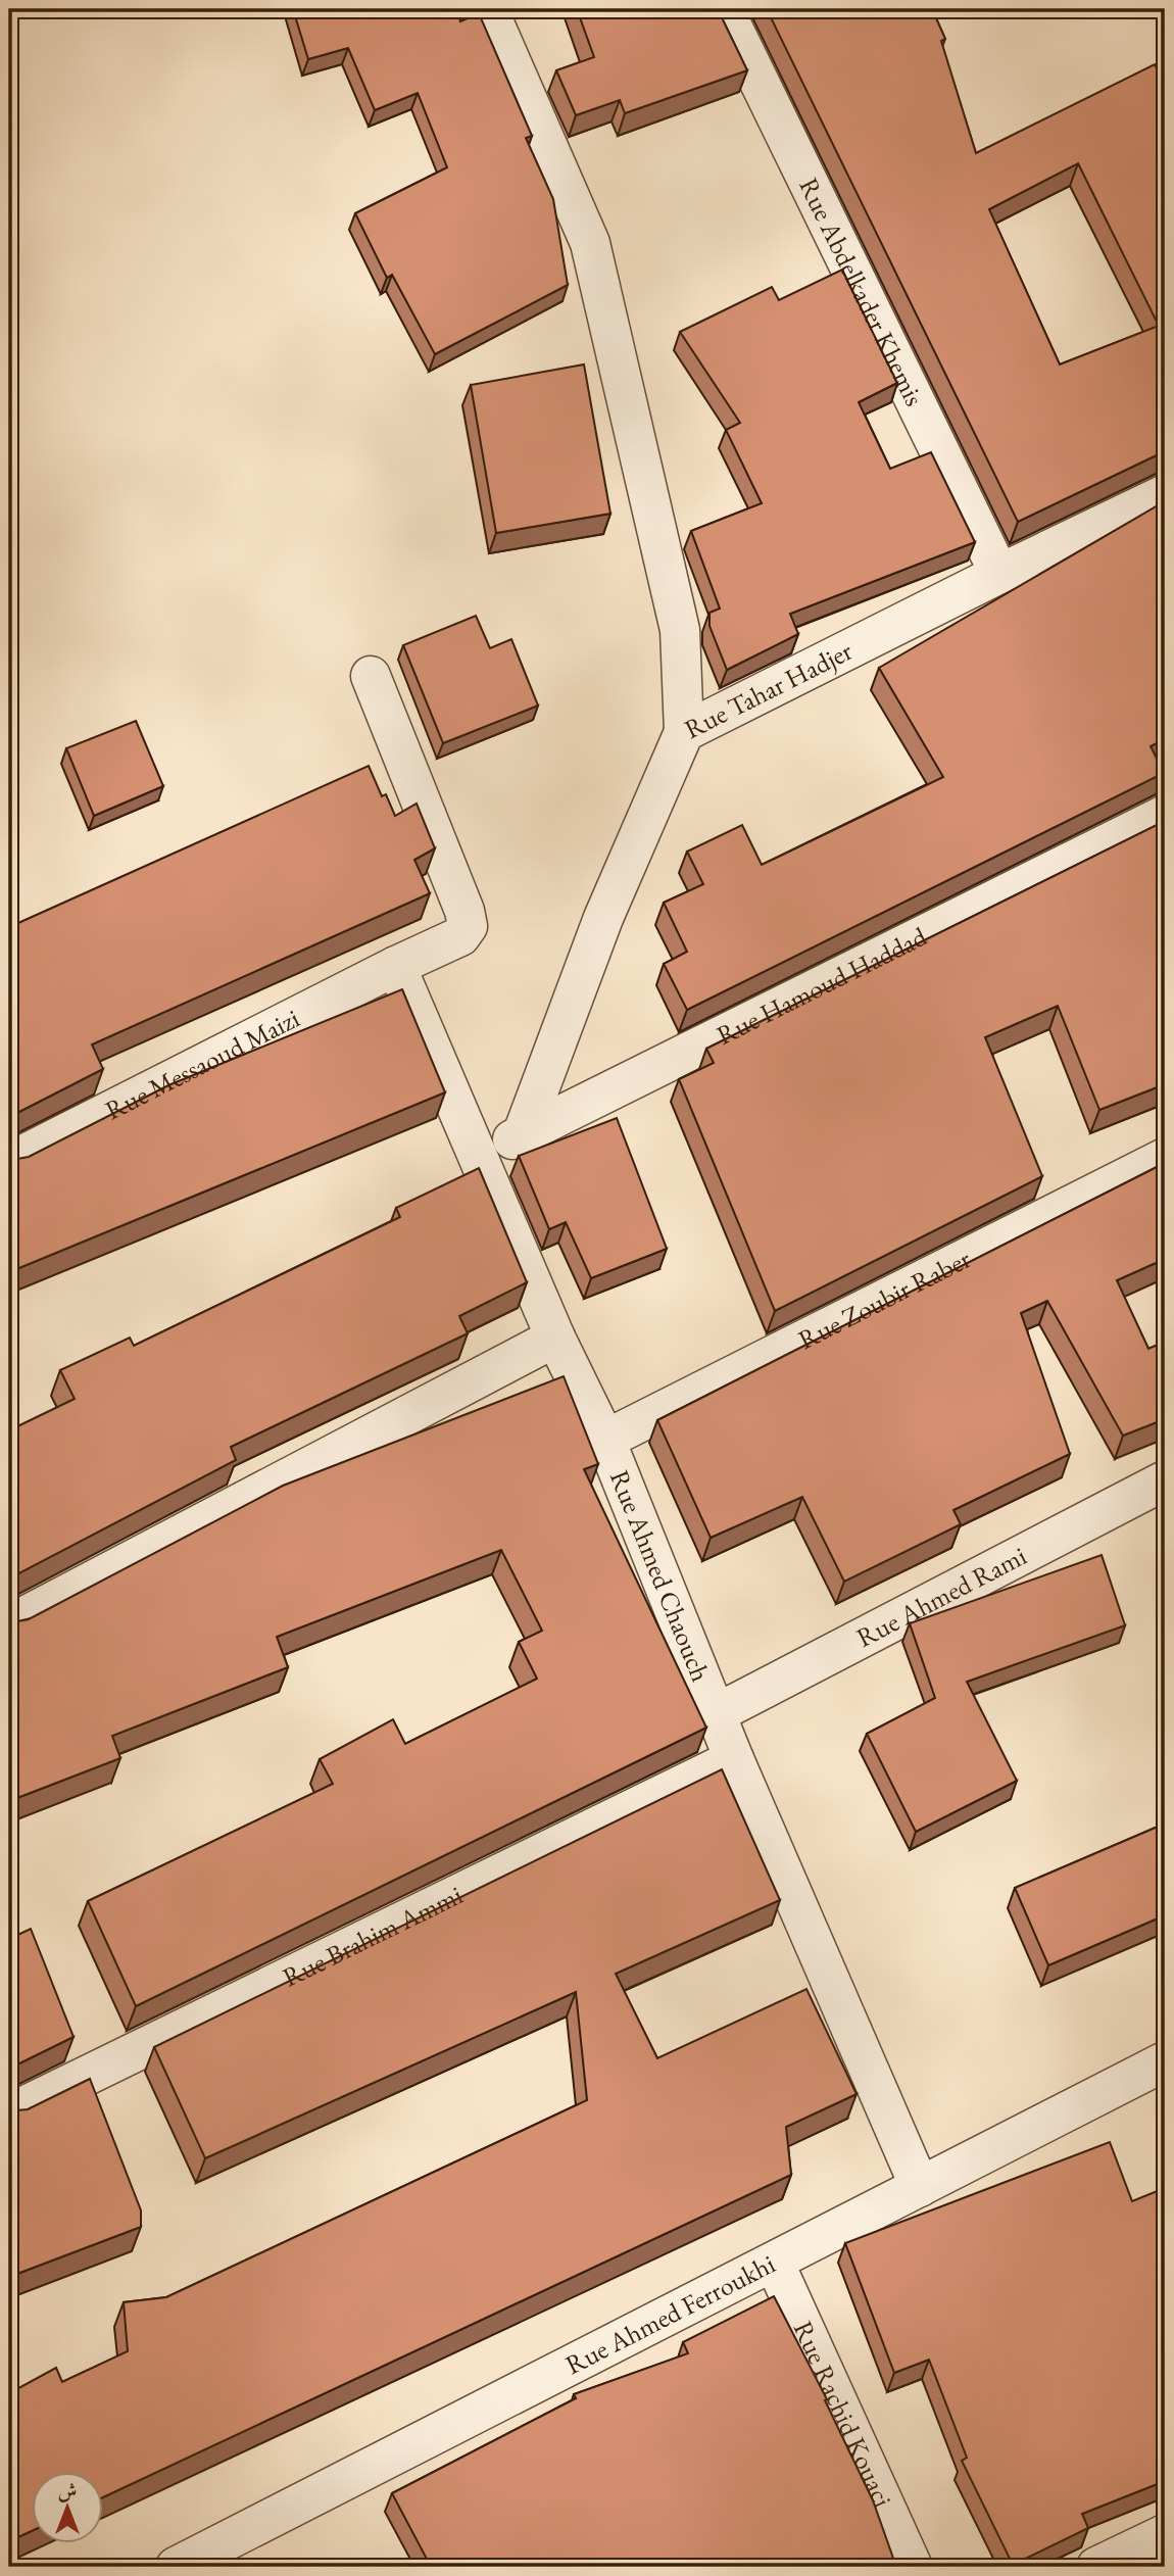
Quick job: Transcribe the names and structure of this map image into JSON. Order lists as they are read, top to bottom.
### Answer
{
  "streets": {
    "street": [
      "Rue Abdelkader Khemis",
      "Rue Tahar Hadjer",
      "Rue Hamoud Haddad",
      "Rue Messaoud Maizi",
      "Rue Zoubir Raber",
      "Rue Ahmed Chaouch",
      "Rue Ahmed Rami",
      "Rue Brahim Ammi",
      "Rue Ahmed Ferroukhi",
      "Rue Rachid Kouaci"
    ]
  },
  "crossings": [
    ["Rue Abdelkader Khemis", "Rue Tahar Hadjer"],
    ["Rue Tahar Hadjer", "Rue Hamoud Haddad"],
    ["Rue Hamoud Haddad", "Rue Ahmed Chaouch"],
    ["Rue Messaoud Maizi", "Rue Ahmed Chaouch"],
    ["Rue Zoubir Raber", "Rue Ahmed Chaouch"],
    ["Rue Ahmed Chaouch", "Rue Ahmed Rami"],
    ["Rue Ahmed Chaouch", "Rue Brahim Ammi"],
    ["Rue Ahmed Chaouch", "Rue Ahmed Ferroukhi"],
    ["Rue Ahmed Ferroukhi", "Rue Rachid Kouaci"]
  ],
  "north": "top"
}
